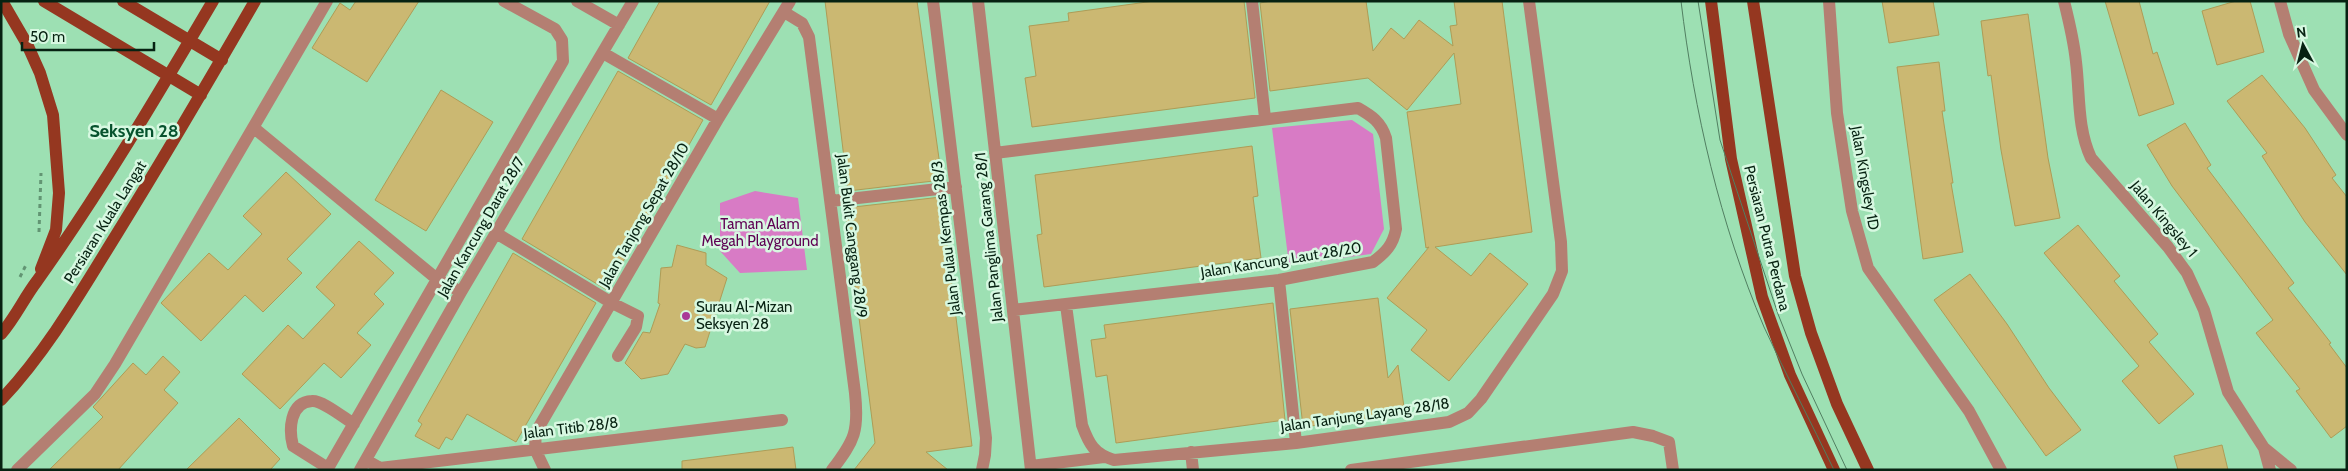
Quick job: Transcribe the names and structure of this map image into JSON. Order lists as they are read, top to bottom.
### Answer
{
  "streets": {
    "main road": ["Persiaran Kuala Langat", "Persiaran Putra Perdana"],
    "street": [
      "Jalan Kingsley 1D",
      "Jalan Tanjong Sepat 28/10",
      "Jalan Kingsley 1",
      "Jalan Kancung Darat 28/7",
      "Jalan Bukit Canggang 28/9",
      "Jalan Panglima Garang 28/1",
      "Jalan Pulau Kempas 28/3",
      "Jalan Kancung Laut 28/20",
      "Jalan Tanjung Layang 28/18",
      "Jalan Titib 28/8"
    ]
  },
  "crossings": [
    ["Jalan Tanjong Sepat 28/10", "Jalan Bukit Canggang 28/9"],
    ["Jalan Tanjong Sepat 28/10", "Jalan Titib 28/8"],
    ["Jalan Kancung Darat 28/7", "Jalan Titib 28/8"],
    ["Jalan Panglima Garang 28/1", "Jalan Kancung Laut 28/20"],
    ["Jalan Panglima Garang 28/1", "Jalan Tanjung Layang 28/18"]
  ],
  "districts": ["Seksyen 28"],
  "parks": ["Taman Alam Megah Playground"],
  "places": ["Surau Al-Mizan Seksyen 28"],
  "scale_bar": "50 m",
  "north": "top"
}
